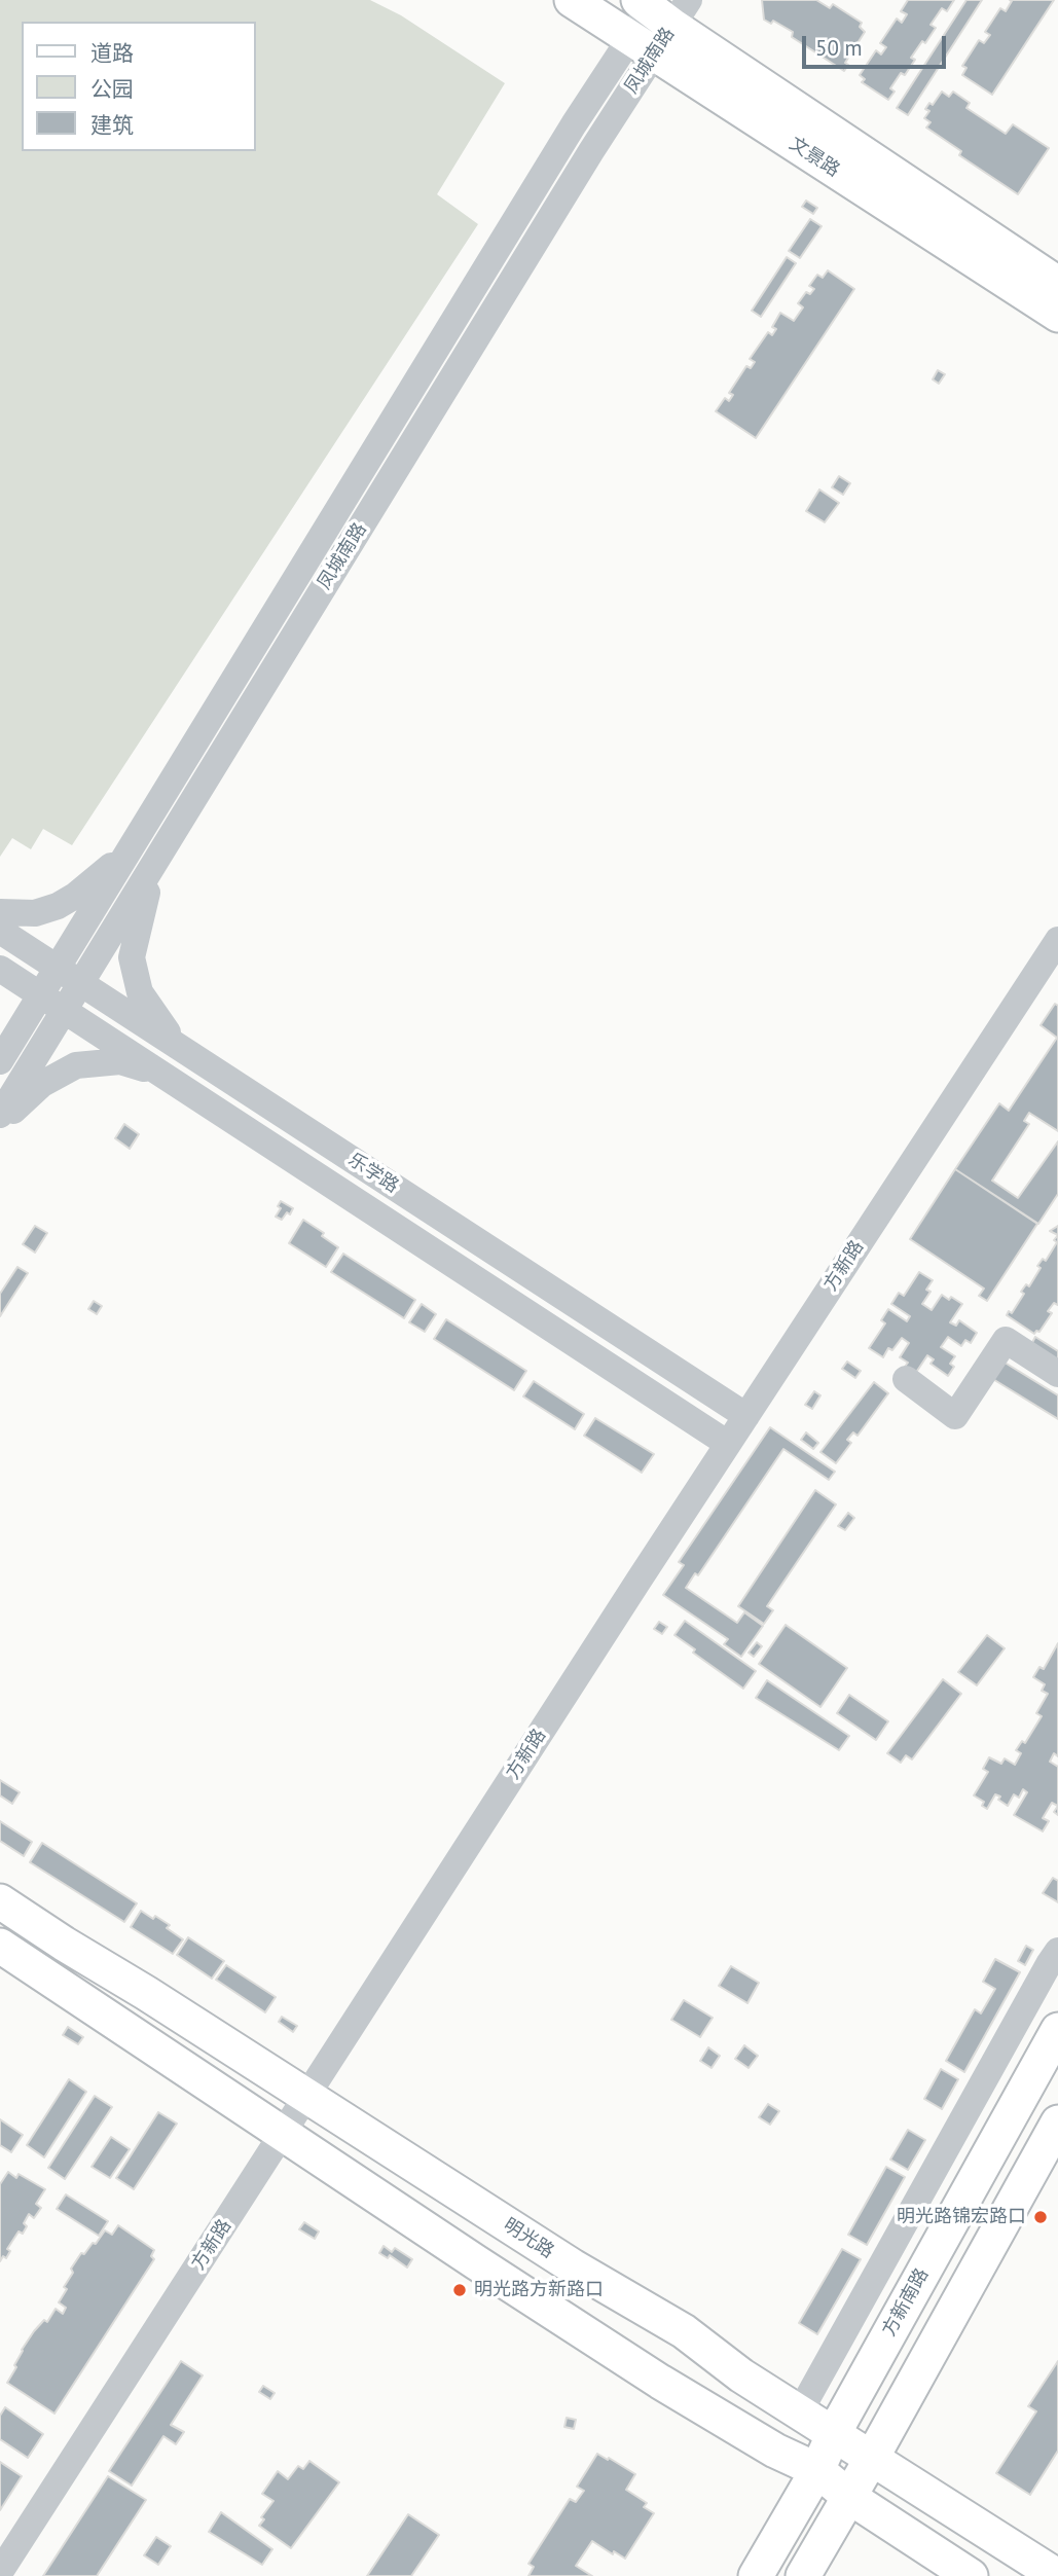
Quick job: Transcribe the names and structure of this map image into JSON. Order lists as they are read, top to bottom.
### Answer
{
  "streets": {
    "main road": ["文景路", "明光路", "方新南路"],
    "street": ["凤城南路", "乐学路", "方新路"]
  },
  "crossings": [
    ["凤城南路", "文景路"],
    ["凤城南路", "乐学路"],
    ["乐学路", "方新路"],
    ["方新路", "明光路"],
    ["明光路", "方新南路"]
  ],
  "places": ["明光路锦宏路口", "明光路方新路口"],
  "legend": ["道路", "公园", "建筑"],
  "scale_bar": "50 m"
}
